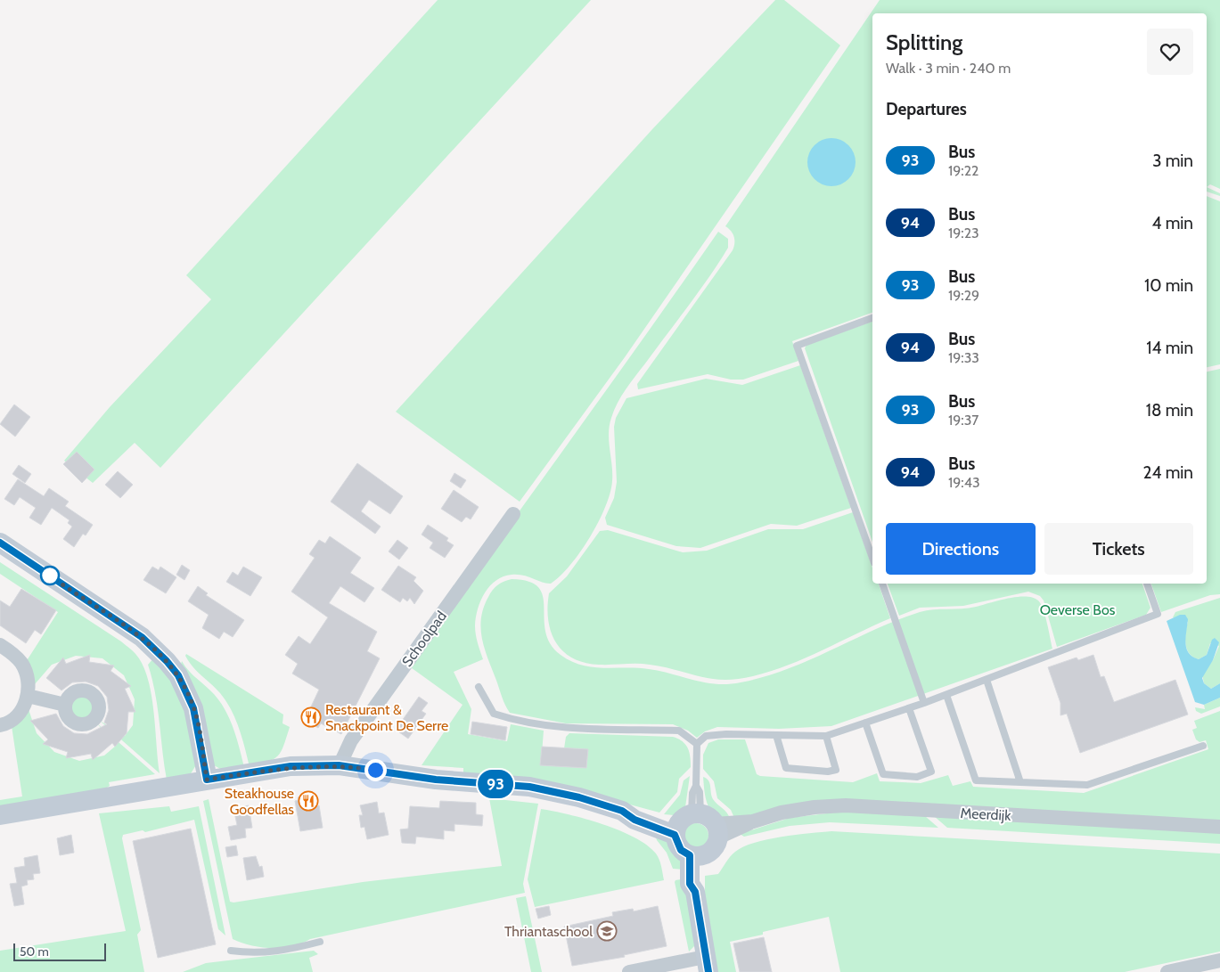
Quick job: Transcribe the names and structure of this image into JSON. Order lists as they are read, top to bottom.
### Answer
{
  "streets": {
    "street": ["Schoolpad", "Meerdijk"]
  },
  "crossings": [
    ["Schoolpad", "Meerdijk"]
  ],
  "parks": ["Oeverse Bos"],
  "places": {
    "restaurant": ["Restaurant & Snackpoint De Serre", "Steakhouse Goodfellas"],
    "school or university": ["Thriantaschool"]
  },
  "lines": ["bus line 93"],
  "scale_bar": "50 m",
  "page": {
    "on_map": "93",
    "heading": [
      ["Splitting", "Walk · 3 min · 240 m"],
      "Departures"
    ],
    "list": [
      {
        "mark": "93",
        "name": "Bus",
        "note": "19:22",
        "value": "3 min"
      },
      {
        "mark": "94",
        "name": "Bus",
        "note": "19:23",
        "value": "4 min"
      },
      {
        "mark": "93",
        "name": "Bus",
        "note": "19:29",
        "value": "10 min"
      },
      {
        "mark": "94",
        "name": "Bus",
        "note": "19:33",
        "value": "14 min"
      },
      {
        "mark": "93",
        "name": "Bus",
        "note": "19:37",
        "value": "18 min"
      },
      {
        "mark": "94",
        "name": "Bus",
        "note": "19:43",
        "value": "24 min"
      }
    ],
    "buttons": ["Directions", "Tickets"],
    "scale": "50 m"
  }
}
